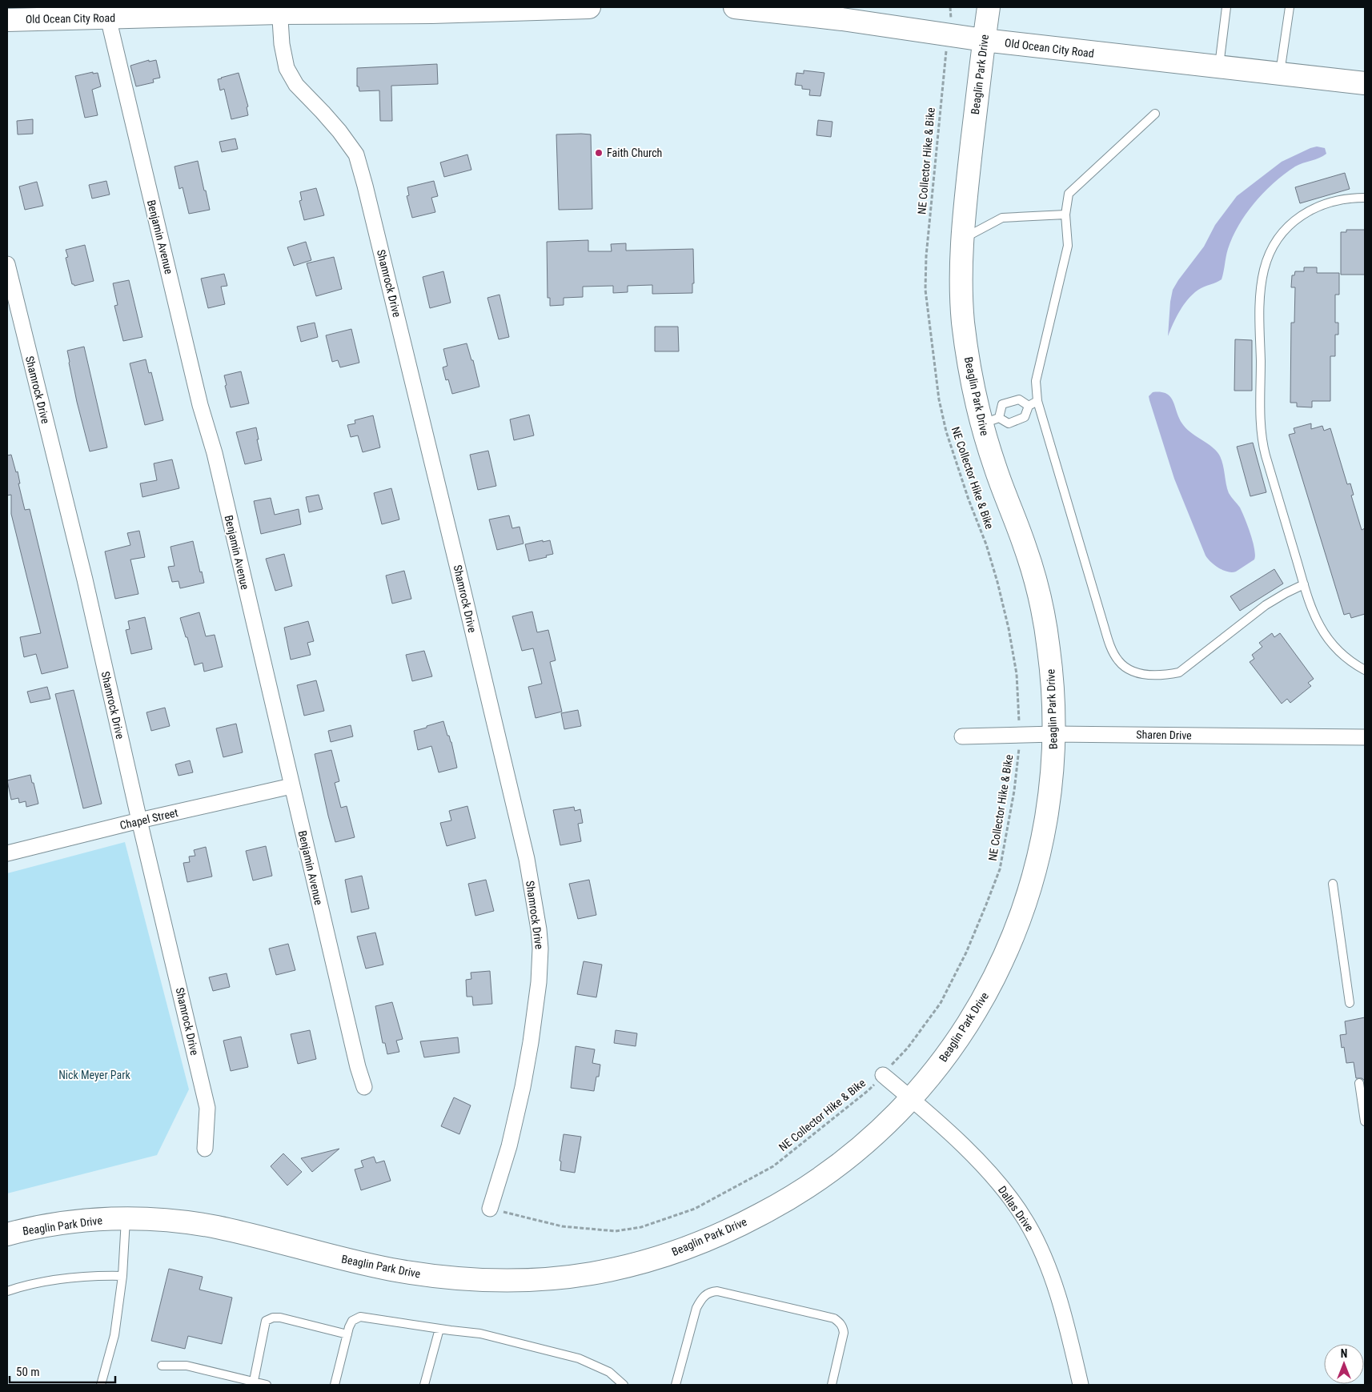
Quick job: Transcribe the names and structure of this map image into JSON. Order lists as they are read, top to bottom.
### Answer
{
  "streets": {
    "main road": ["Old Ocean City Road", "Beaglin Park Drive"],
    "street": [
      "Benjamin Avenue",
      "Shamrock Drive",
      "Sharen Drive",
      "Chapel Street",
      "Dallas Drive"
    ],
    "path": ["NE Collector Hike & Bike"]
  },
  "crossings": [
    ["Old Ocean City Road", "Beaglin Park Drive"],
    ["Old Ocean City Road", "Benjamin Avenue"],
    ["Old Ocean City Road", "Shamrock Drive"],
    ["Beaglin Park Drive", "Sharen Drive"],
    ["Beaglin Park Drive", "Dallas Drive"],
    ["NE Collector Hike & Bike", "Shamrock Drive"],
    ["NE Collector Hike & Bike", "Sharen Drive"],
    ["NE Collector Hike & Bike", "Dallas Drive"],
    ["Benjamin Avenue", "Chapel Street"],
    ["Shamrock Drive", "Chapel Street"]
  ],
  "parks": ["Nick Meyer Park"],
  "places": ["Faith Church"],
  "scale_bar": "50 m",
  "north": "top"
}
